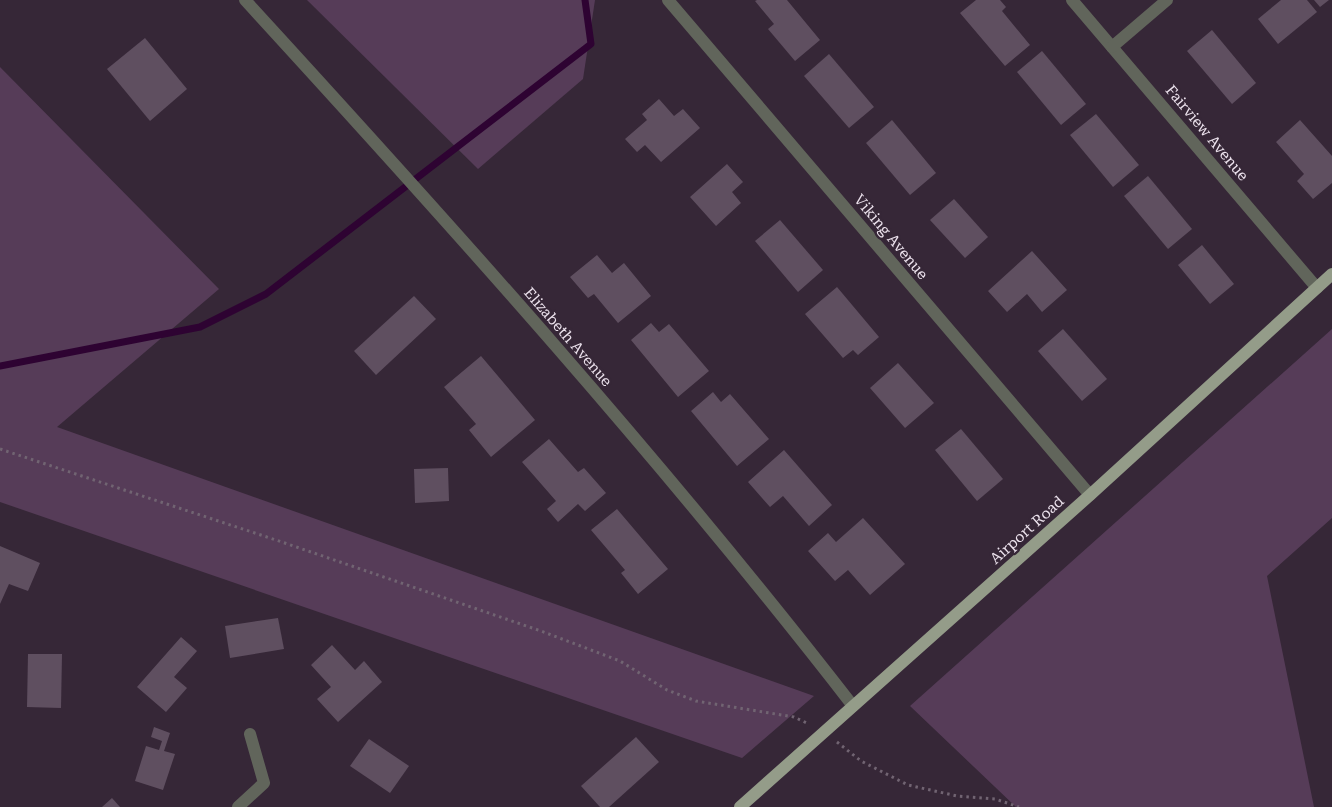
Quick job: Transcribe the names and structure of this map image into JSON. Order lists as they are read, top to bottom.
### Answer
{
  "streets": {
    "main road": ["Airport Road"],
    "street": ["Fairview Avenue", "Viking Avenue", "Elizabeth Avenue"]
  },
  "crossings": [
    ["Fairview Avenue", "Airport Road"],
    ["Viking Avenue", "Airport Road"],
    ["Elizabeth Avenue", "Airport Road"]
  ]
}
